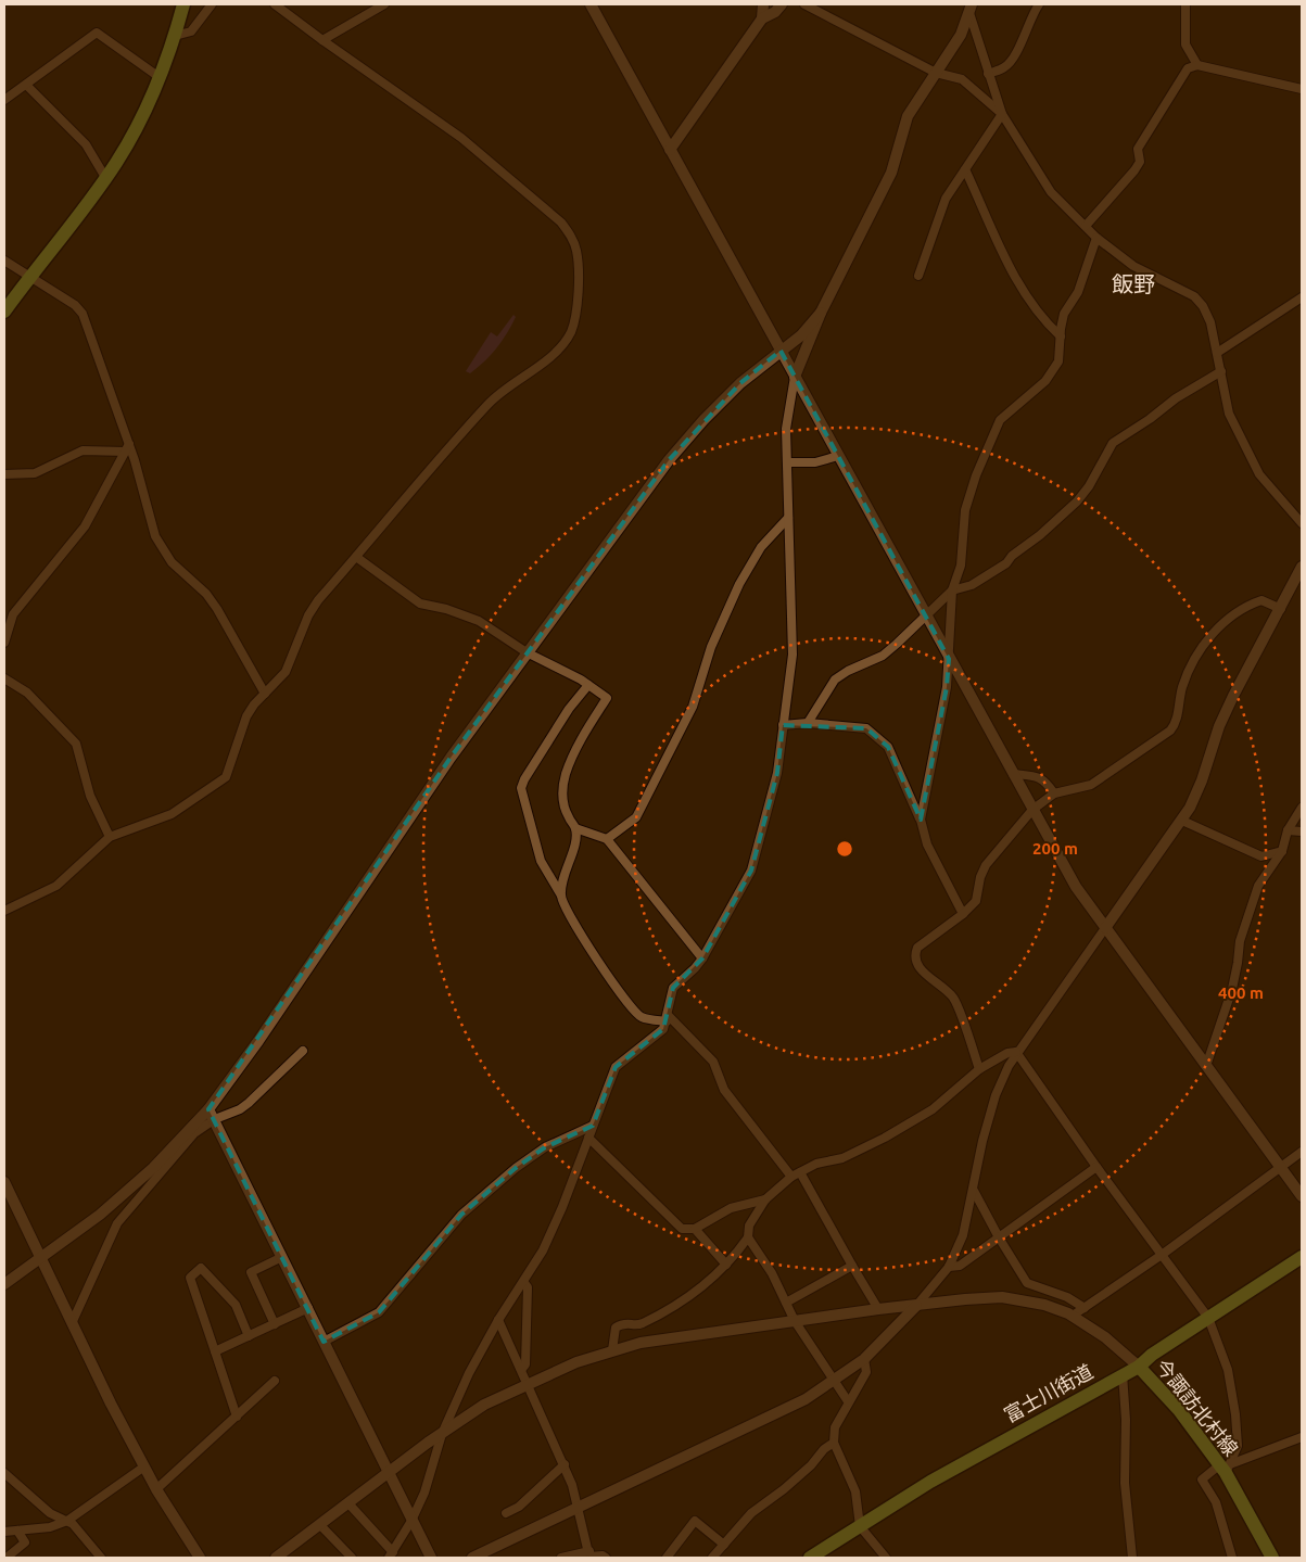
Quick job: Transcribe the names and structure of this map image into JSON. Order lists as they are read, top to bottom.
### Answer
{
  "streets": {
    "main road": ["富士川街道", "今諏訪北村線"]
  },
  "crossings": [
    ["富士川街道", "今諏訪北村線"]
  ],
  "districts": ["飯野"],
  "rings": ["200 m", "400 m"]
}
